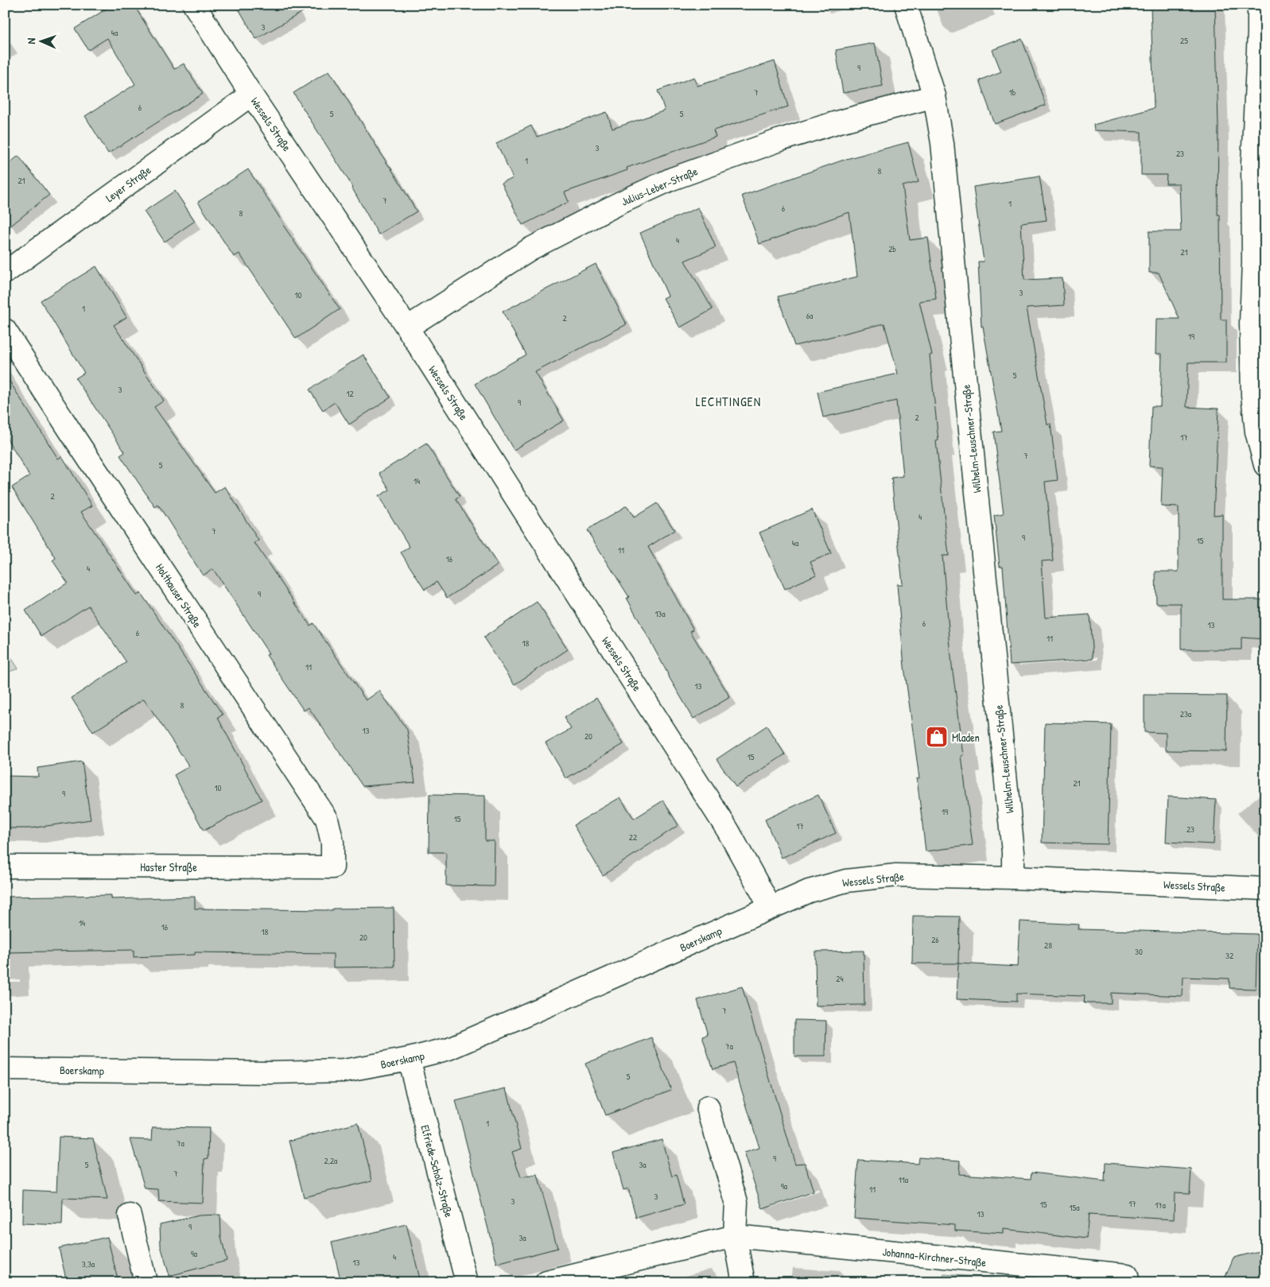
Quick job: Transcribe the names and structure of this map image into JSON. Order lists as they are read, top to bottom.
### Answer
{
  "streets": {
    "street": [
      "Wessels Straße",
      "Leyer Straße",
      "Julius-Leber-Straße",
      "Wilhelm-Leuschner-Straße",
      "Holthauser Straße",
      "Haster Straße",
      "Boerskamp",
      "Elfriede-Scholz-Straße",
      "Johanna-Kirchner-Straße"
    ]
  },
  "crossings": [
    ["Wessels Straße", "Leyer Straße"],
    ["Wessels Straße", "Julius-Leber-Straße"],
    ["Wessels Straße", "Wilhelm-Leuschner-Straße"],
    ["Wessels Straße", "Boerskamp"],
    ["Julius-Leber-Straße", "Wilhelm-Leuschner-Straße"],
    ["Holthauser Straße", "Haster Straße"],
    ["Boerskamp", "Elfriede-Scholz-Straße"]
  ],
  "districts": ["LECHTINGEN"],
  "places": {
    "shop": ["Mladen"]
  },
  "house_numbers": [
    "3",
    "4a",
    "25",
    "9",
    "7",
    "1b",
    "6",
    "5",
    "5",
    "3",
    "23",
    "1",
    "8",
    "21",
    "7",
    "1",
    "6",
    "8",
    "4",
    "2b",
    "21",
    "3",
    "10",
    "1",
    "6a",
    "2",
    "19",
    "5",
    "3",
    "12",
    "9",
    "2",
    "17",
    "7",
    "5",
    "14",
    "2",
    "4",
    "7",
    "9",
    "15",
    "4a",
    "11",
    "16",
    "4",
    "9",
    "13a",
    "6",
    "13",
    "6",
    "11",
    "18",
    "11",
    "13",
    "8",
    "23a",
    "13",
    "20",
    "15",
    "21",
    "10",
    "9",
    "19",
    "15",
    "17",
    "23",
    "22",
    "14",
    "16",
    "18",
    "20",
    "26",
    "28",
    "30",
    "32",
    "24",
    "7",
    "7a",
    "5",
    "1",
    "7a",
    "9",
    "2,2a",
    "5",
    "3a",
    "7",
    "11a",
    "9a",
    "11",
    "3",
    "3",
    "17",
    "15",
    "17a",
    "15a",
    "13",
    "9",
    "3a",
    "9a",
    "4",
    "13",
    "3,3a"
  ],
  "north": "left"
}
